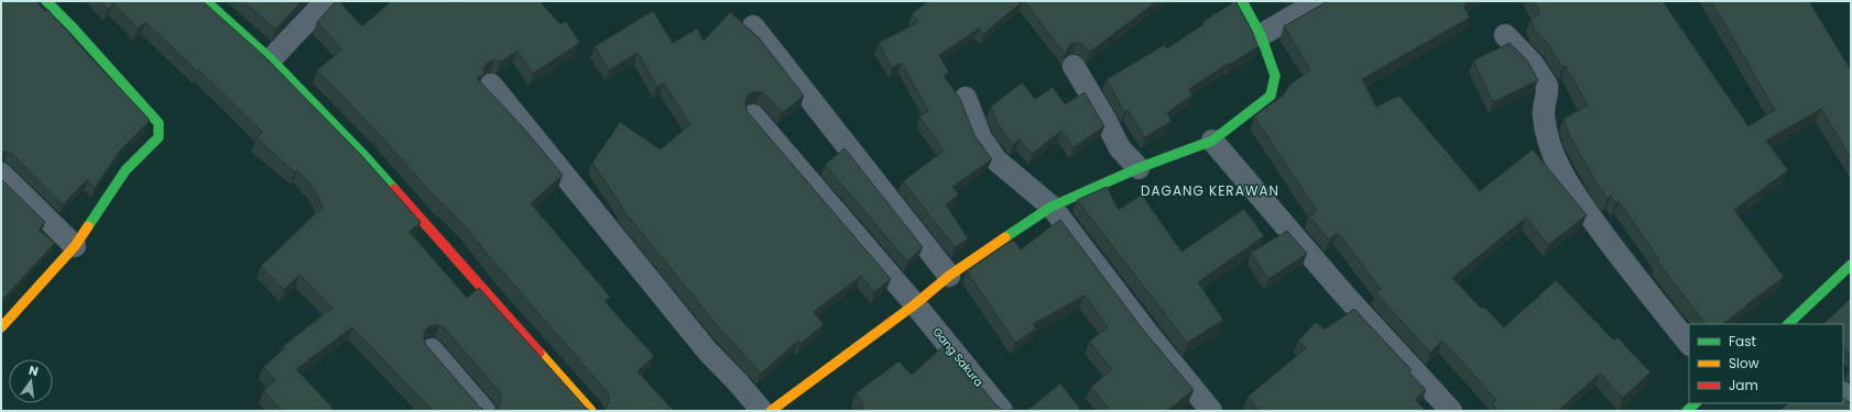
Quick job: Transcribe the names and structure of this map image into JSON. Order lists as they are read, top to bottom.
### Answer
{
  "streets": {
    "street": ["Gang Sakura"]
  },
  "districts": ["DAGANG KERAWAN"],
  "legend": ["Fast", "Slow", "Jam"],
  "north": "top"
}
